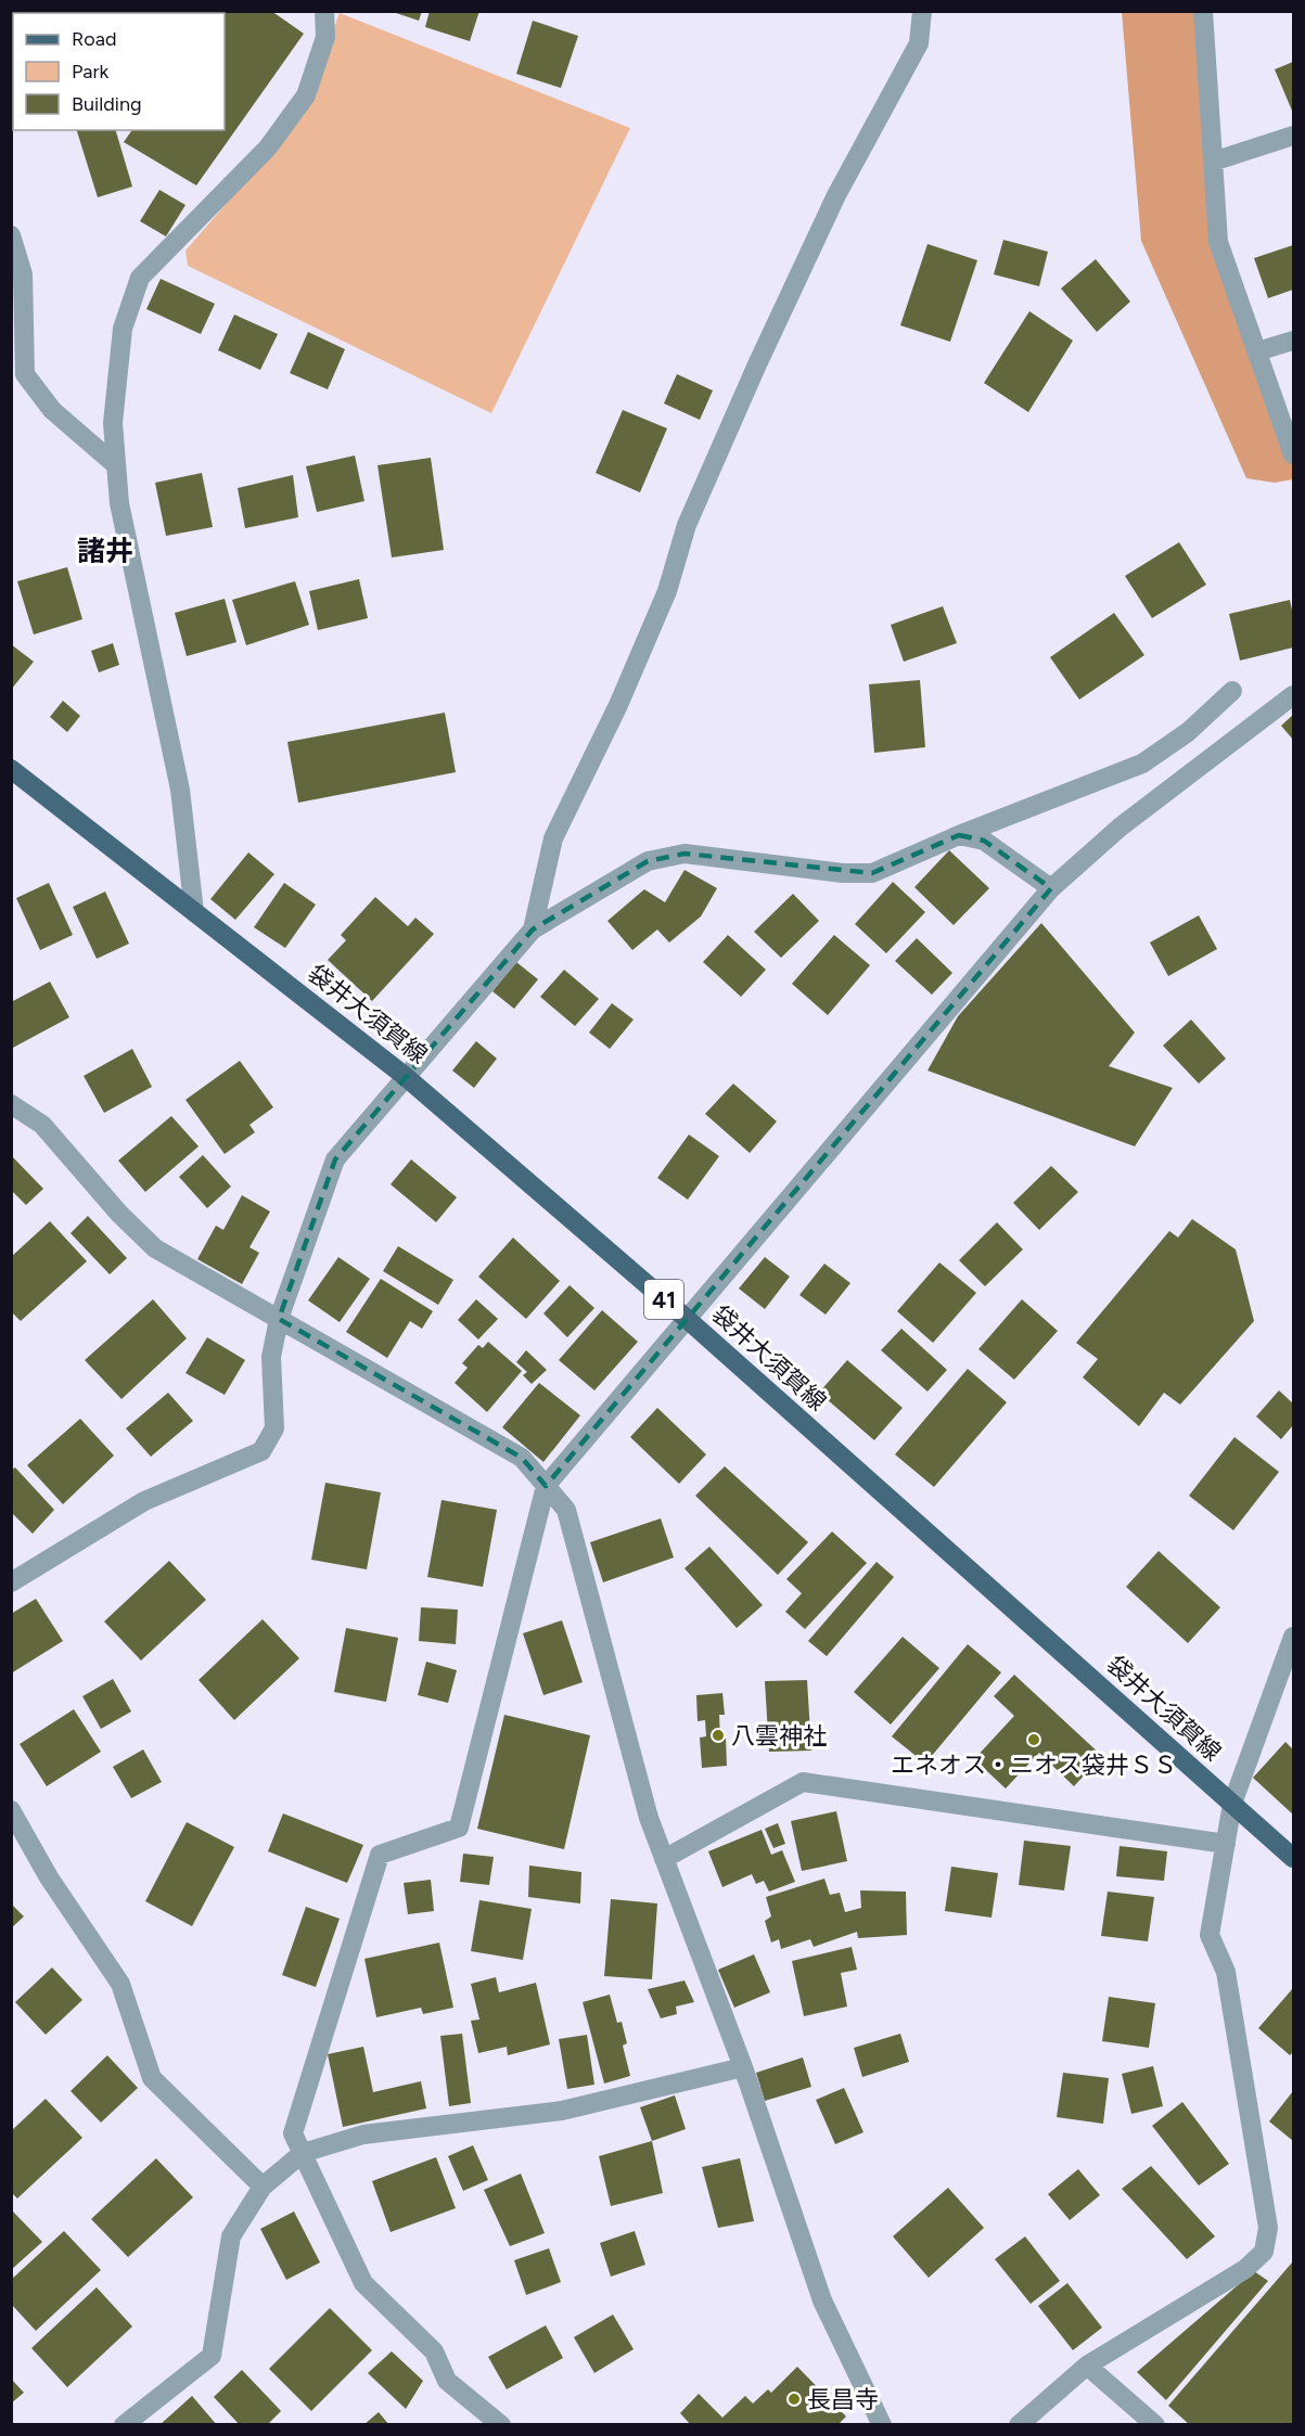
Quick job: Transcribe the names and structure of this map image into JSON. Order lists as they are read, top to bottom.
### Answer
{
  "streets": {
    "main road": ["袋井大須賀線", "41"]
  },
  "districts": ["諸井"],
  "places": ["八雲神社", "エネオス・ニオス袋井ＳＳ", "長昌寺"],
  "legend": ["Road", "Park", "Building"]
}
